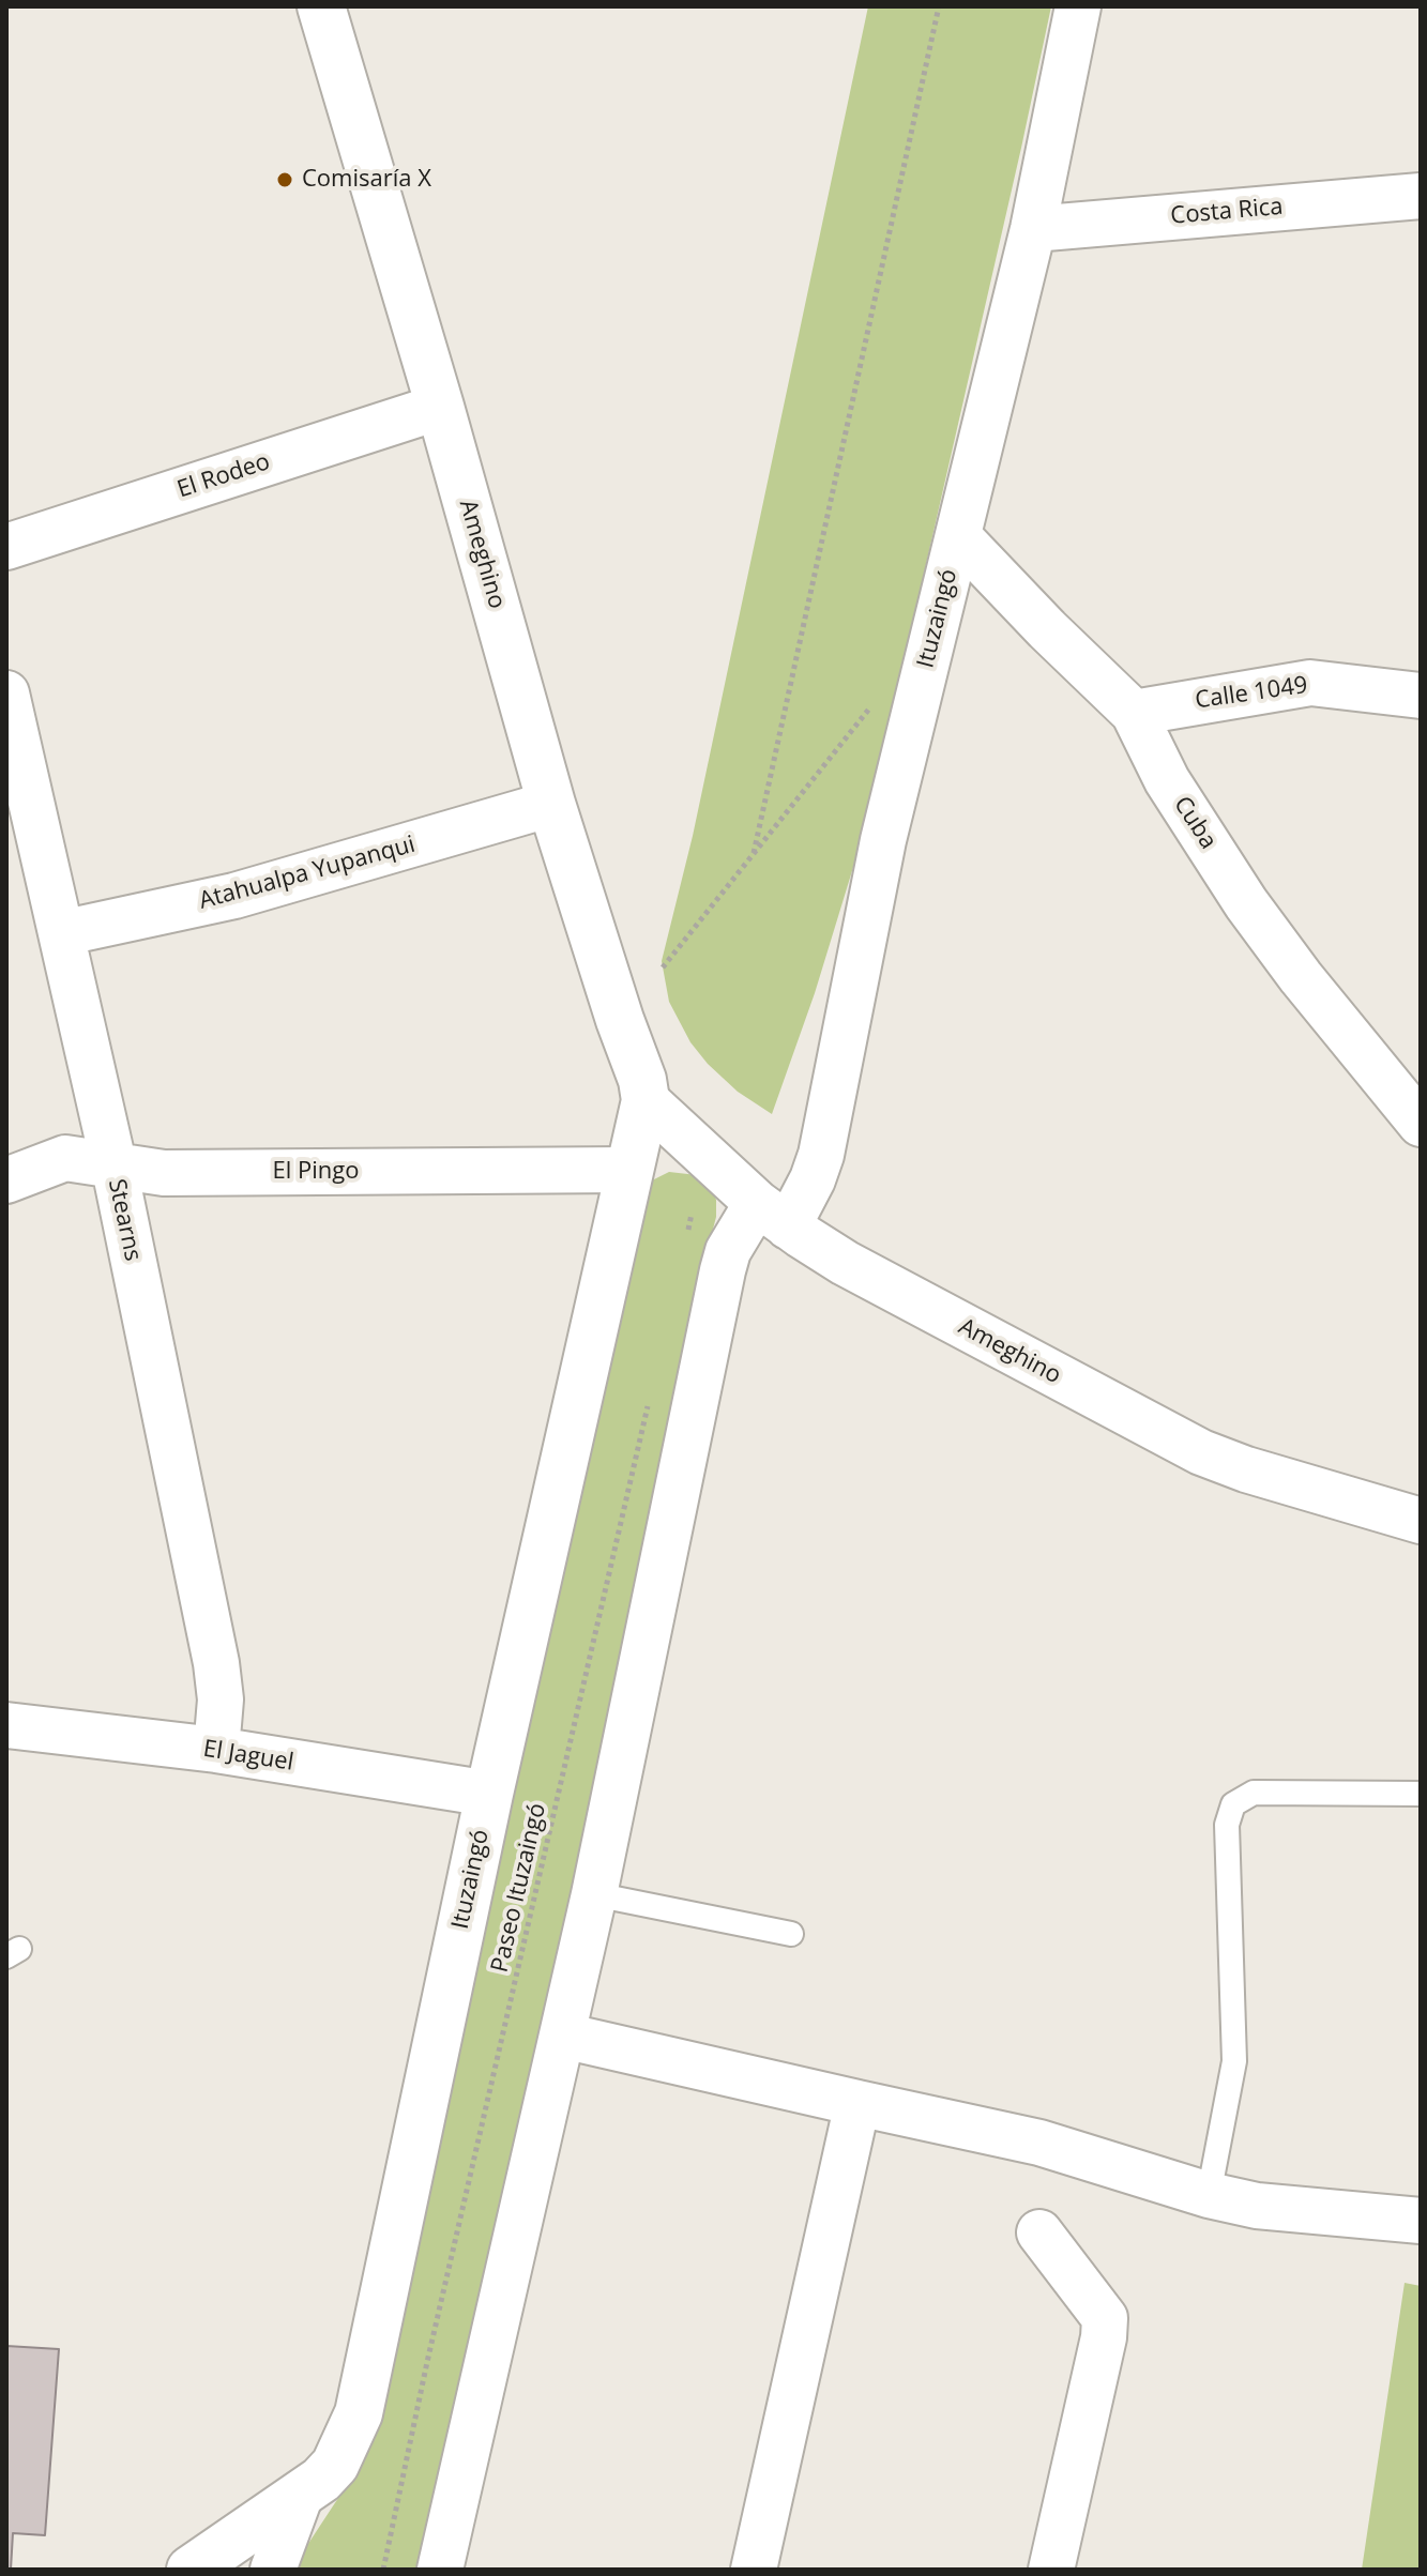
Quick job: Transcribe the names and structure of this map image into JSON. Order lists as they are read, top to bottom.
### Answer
{
  "streets": {
    "street": [
      "Costa Rica",
      "El Rodeo",
      "Ameghino",
      "Ituzaingó",
      "Calle 1049",
      "Cuba",
      "Atahualpa Yupanqui",
      "El Pingo",
      "Stearns",
      "El Jaguel"
    ],
    "path": ["Paseo Ituzaingó"]
  },
  "crossings": [
    ["Costa Rica", "Ituzaingó"],
    ["El Rodeo", "Ameghino"],
    ["Ameghino", "Ituzaingó"],
    ["Ameghino", "Atahualpa Yupanqui"],
    ["Ameghino", "El Pingo"],
    ["Ituzaingó", "Cuba"],
    ["Ituzaingó", "El Pingo"],
    ["Ituzaingó", "El Jaguel"],
    ["Calle 1049", "Cuba"],
    ["Atahualpa Yupanqui", "Stearns"],
    ["El Pingo", "Stearns"],
    ["Stearns", "El Jaguel"]
  ],
  "places": ["Comisaría X"]
}
